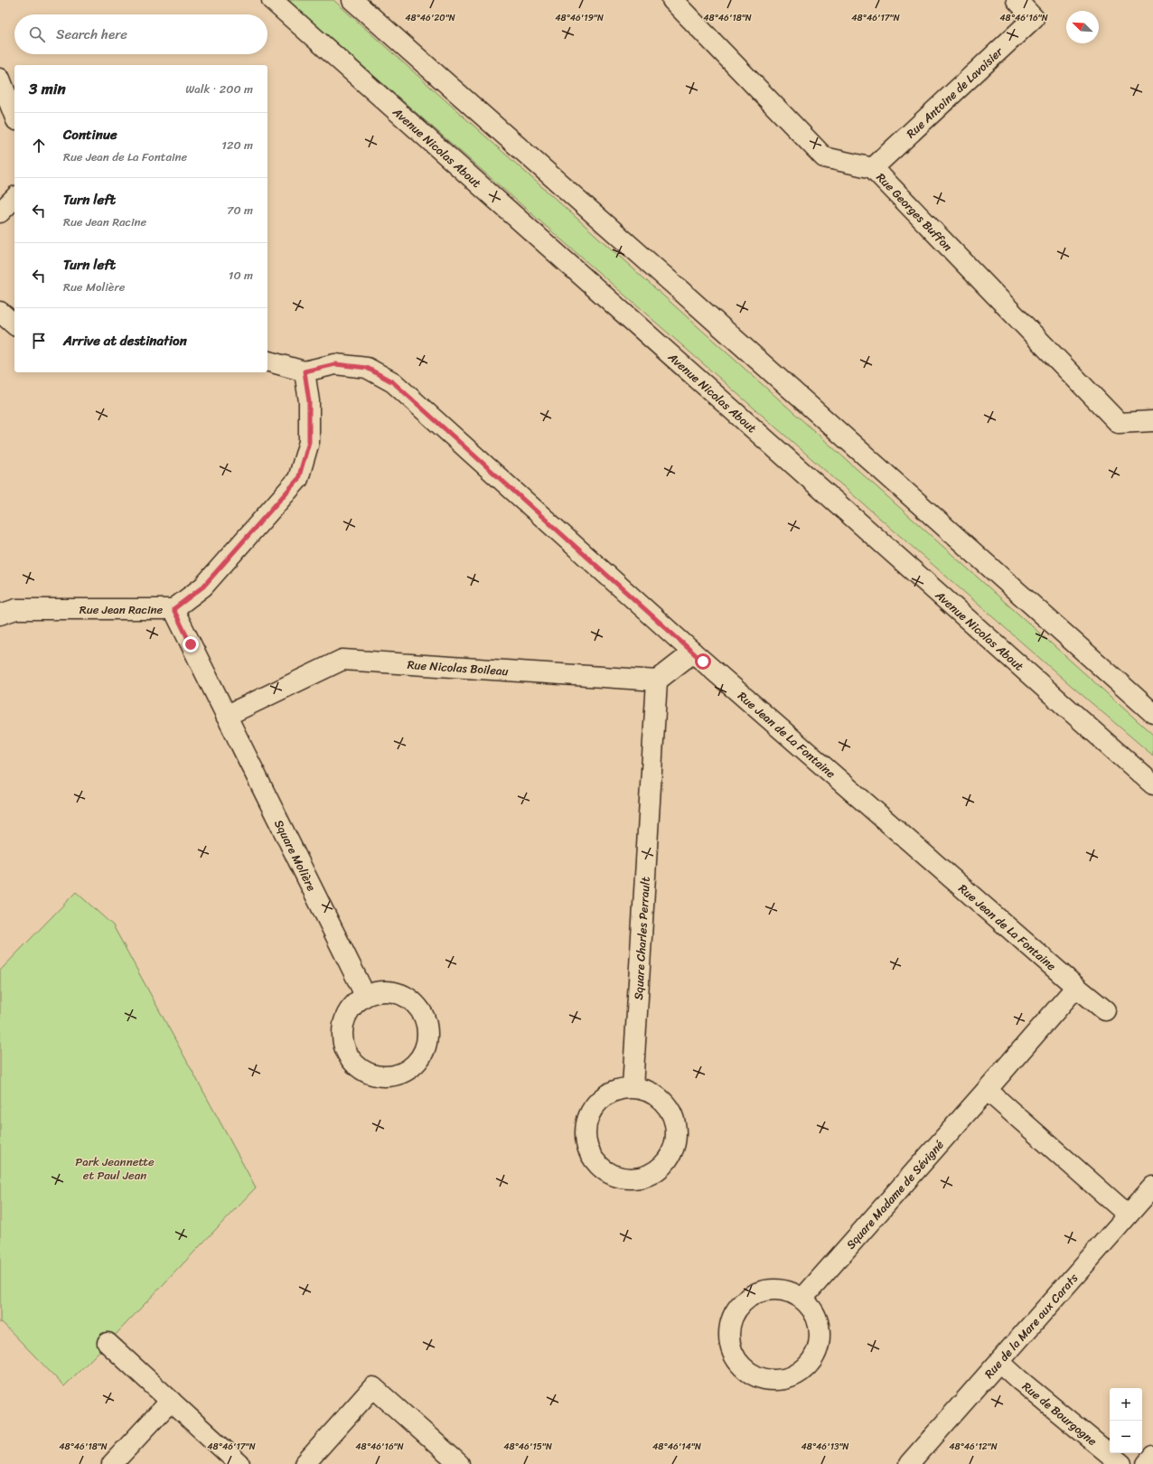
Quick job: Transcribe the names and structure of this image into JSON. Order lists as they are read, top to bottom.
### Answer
{
  "streets": {
    "street": [
      "Rue Antoine de Lavoisier",
      "Avenue Nicolas About",
      "Rue Georges Buffon",
      "Rue Jean Racine",
      "Rue Nicolas Boileau",
      "Rue Jean de La Fontaine",
      "Square Molière",
      "Square Charles Perrault",
      "Square Madame de Sévigné",
      "Rue de la Mare aux Carats",
      "Rue de Bourgogne"
    ]
  },
  "crossings": [
    ["Rue Antoine de Lavoisier", "Rue Georges Buffon"],
    ["Rue Jean Racine", "Rue Jean de La Fontaine"],
    ["Rue Jean Racine", "Square Molière"],
    ["Rue Nicolas Boileau", "Square Molière"],
    ["Rue Nicolas Boileau", "Square Charles Perrault"],
    ["Rue de la Mare aux Carats", "Rue de Bourgogne"]
  ],
  "parks": ["Park Jeannette et Paul Jean"],
  "north": "top left",
  "page": {
    "search": "Search here",
    "heading": ["3 min", "Walk · 200 m"],
    "list": [
      ["Continue", "Rue Jean de La Fontaine", "120 m"],
      ["Turn left", "Rue Jean Racine", "70 m"],
      ["Turn left", "Rue Molière", "10 m"],
      "Arrive at destination"
    ],
    "map_buttons": ["+", "−"]
  },
  "coordinates": [
    "48°46'20\"N",
    "48°46'19\"N",
    "48°46'18\"N",
    "48°46'17\"N",
    "48°46'16\"N",
    "48°46'15\"N",
    "48°46'14\"N",
    "48°46'13\"N",
    "48°46'12\"N"
  ]
}
